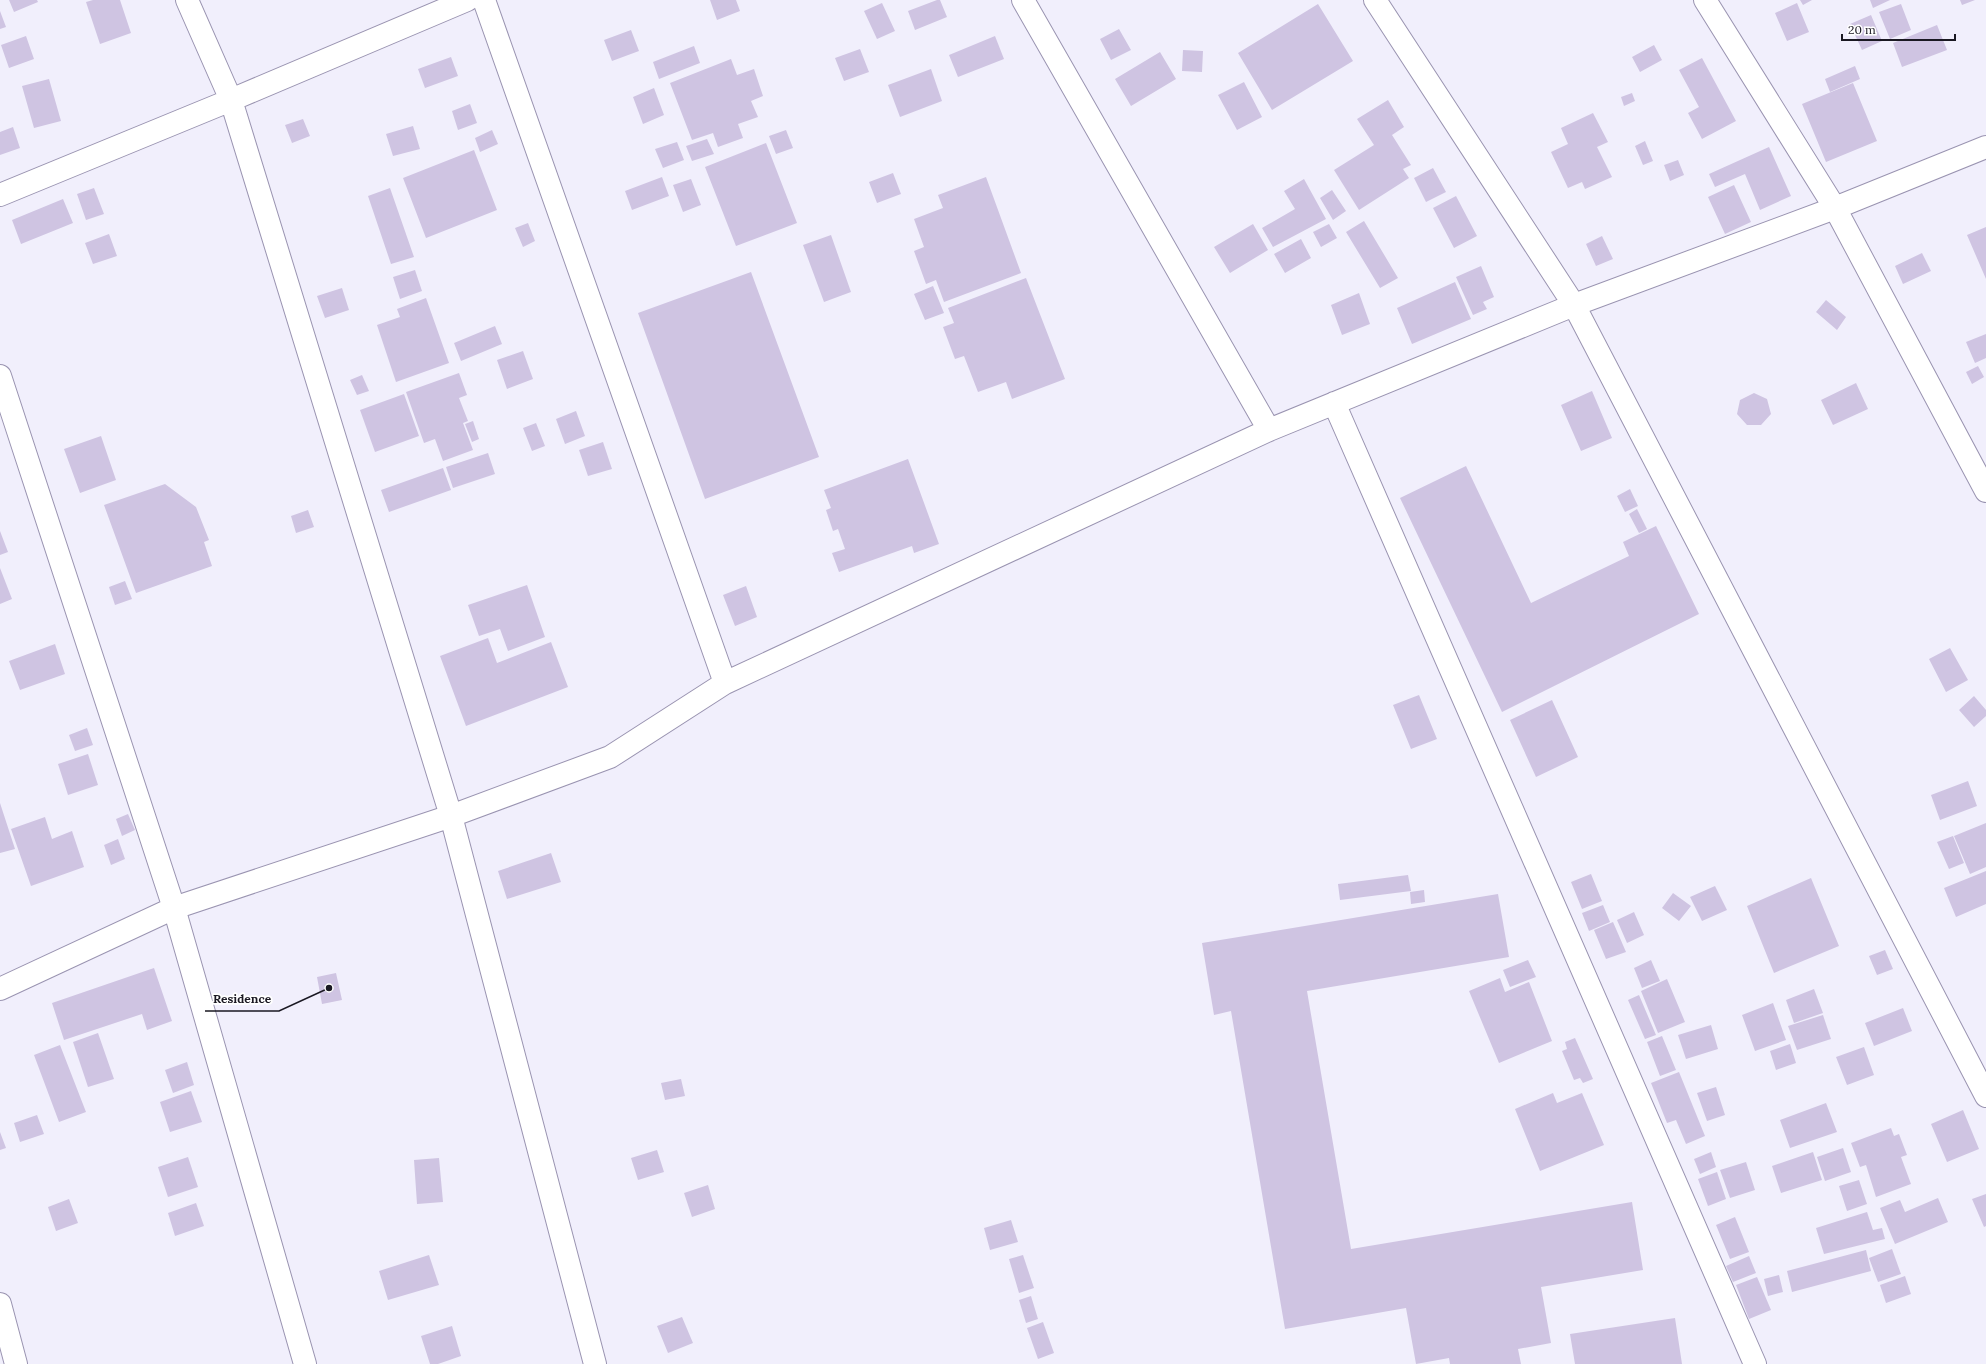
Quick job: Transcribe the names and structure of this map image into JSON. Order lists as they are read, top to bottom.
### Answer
{
  "places": ["Residence"],
  "scale_bar": "20 m"
}
